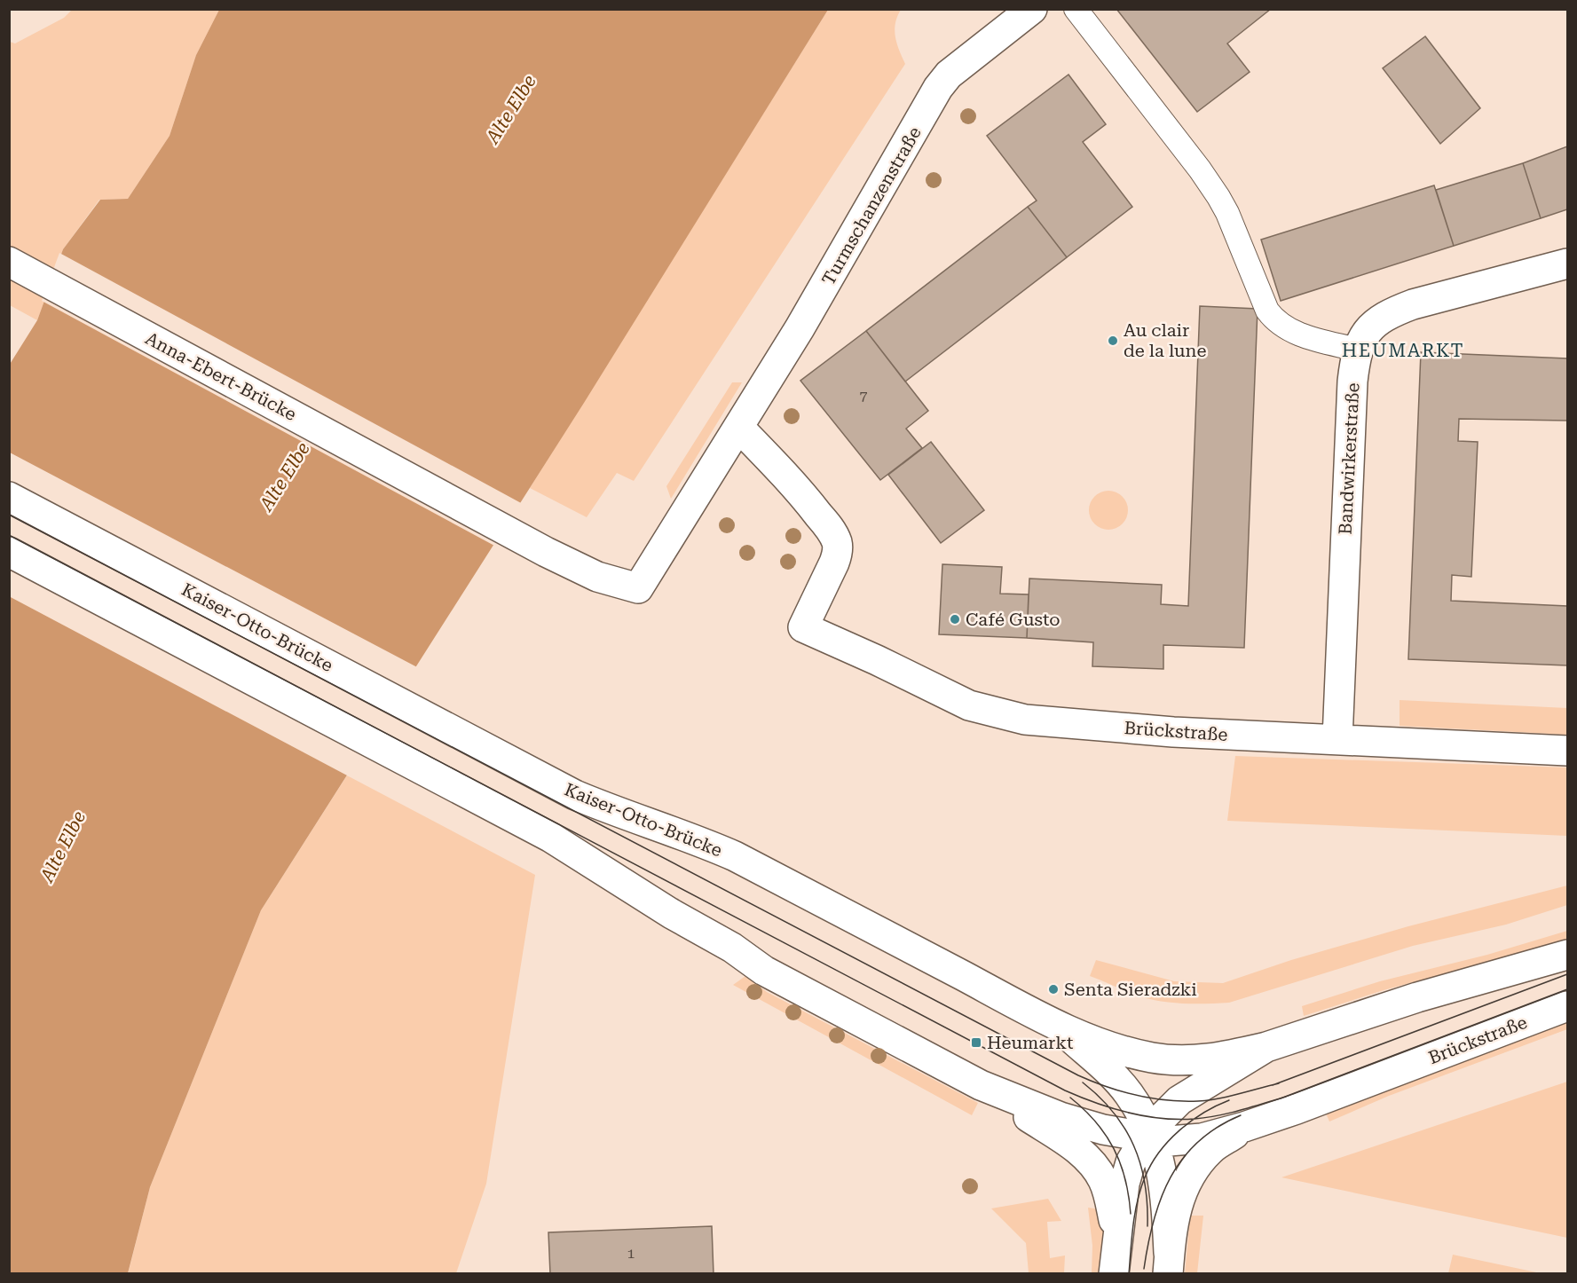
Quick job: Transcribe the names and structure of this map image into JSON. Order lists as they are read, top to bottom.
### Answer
{
  "streets": {
    "main road": [
      "Turmschanzenstraße",
      "Anna-Ebert-Brücke",
      "Bandwirkerstraße",
      "Kaiser-Otto-Brücke",
      "Brückstraße"
    ]
  },
  "crossings": [
    ["Turmschanzenstraße", "Anna-Ebert-Brücke"],
    ["Turmschanzenstraße", "Brückstraße"],
    ["Bandwirkerstraße", "Brückstraße"]
  ],
  "districts": ["HEUMARKT"],
  "water": ["Alte Elbe"],
  "places": {
    "other": ["Au clair de la lune", "Café Gusto", "Senta Sieradzki"],
    "transit": ["Heumarkt"]
  },
  "house_numbers": ["7", "1"]
}
